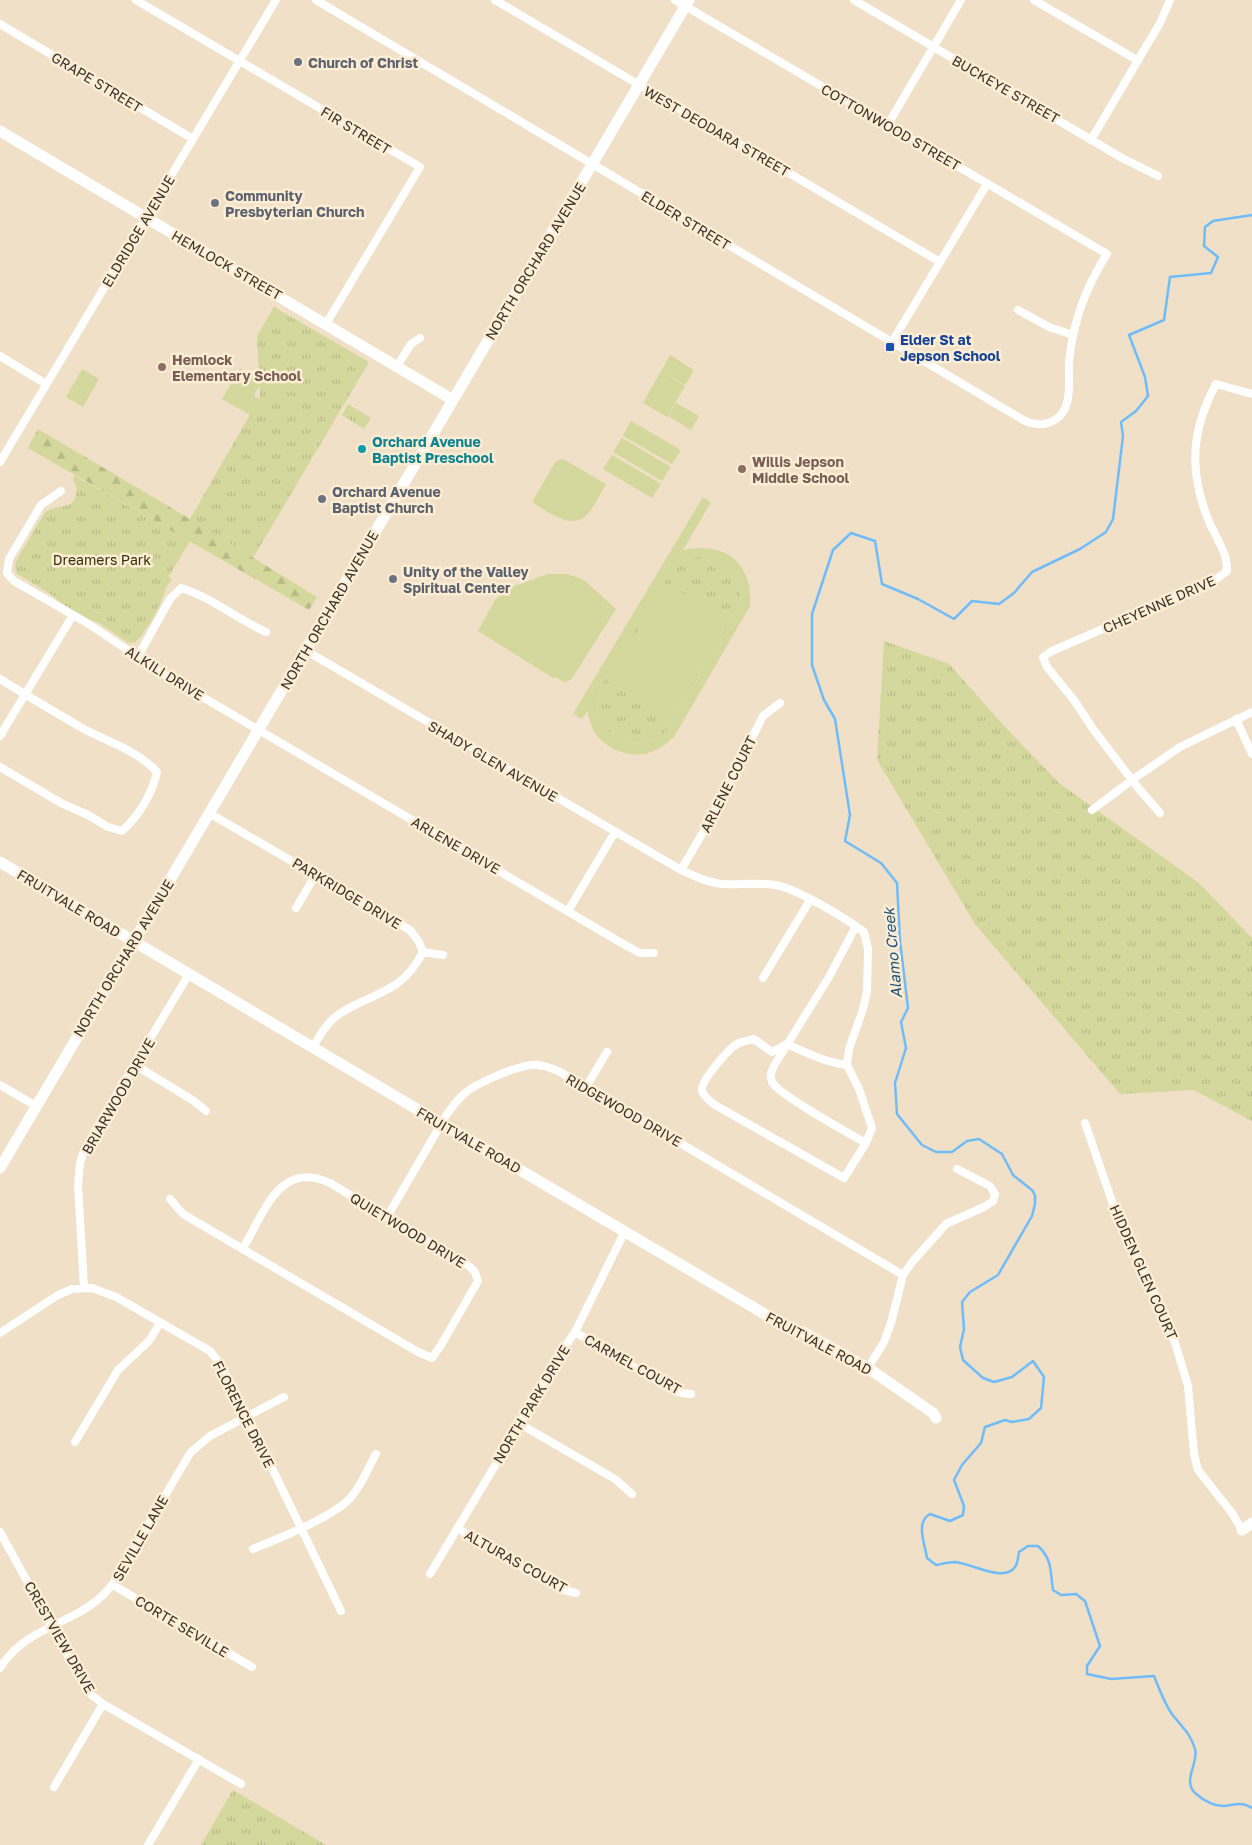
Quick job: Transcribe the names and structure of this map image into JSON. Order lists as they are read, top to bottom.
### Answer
{
  "streets": {
    "street": [
      "GRAPE STREET",
      "BUCKEYE STREET",
      "COTTONWOOD STREET",
      "FIR STREET",
      "WEST DEODARA STREET",
      "ELDER STREET",
      "ELDRIDGE AVENUE",
      "NORTH ORCHARD AVENUE",
      "HEMLOCK STREET",
      "CHEYENNE DRIVE",
      "ALKILI DRIVE",
      "SHADY GLEN AVENUE",
      "ARLENE COURT",
      "ARLENE DRIVE",
      "PARKRIDGE DRIVE",
      "FRUITVALE ROAD",
      "BRIARWOOD DRIVE",
      "RIDGEWOOD DRIVE",
      "QUIETWOOD DRIVE",
      "HIDDEN GLEN COURT",
      "CARMEL COURT",
      "NORTH PARK DRIVE",
      "FLORENCE DRIVE",
      "SEVILLE LANE",
      "ALTURAS COURT",
      "CORTE SEVILLE",
      "CRESTVIEW DRIVE"
    ]
  },
  "crossings": [
    ["GRAPE STREET", "ELDRIDGE AVENUE"],
    ["COTTONWOOD STREET", "ELDER STREET"],
    ["COTTONWOOD STREET", "NORTH ORCHARD AVENUE"],
    ["FIR STREET", "ELDRIDGE AVENUE"],
    ["FIR STREET", "HEMLOCK STREET"],
    ["WEST DEODARA STREET", "NORTH ORCHARD AVENUE"],
    ["ELDER STREET", "NORTH ORCHARD AVENUE"],
    ["ELDRIDGE AVENUE", "HEMLOCK STREET"],
    ["NORTH ORCHARD AVENUE", "HEMLOCK STREET"],
    ["NORTH ORCHARD AVENUE", "ALKILI DRIVE"],
    ["NORTH ORCHARD AVENUE", "SHADY GLEN AVENUE"],
    ["NORTH ORCHARD AVENUE", "ARLENE DRIVE"],
    ["NORTH ORCHARD AVENUE", "PARKRIDGE DRIVE"],
    ["NORTH ORCHARD AVENUE", "FRUITVALE ROAD"],
    ["ALKILI DRIVE", "ARLENE DRIVE"],
    ["SHADY GLEN AVENUE", "ARLENE COURT"],
    ["FRUITVALE ROAD", "BRIARWOOD DRIVE"],
    ["FRUITVALE ROAD", "RIDGEWOOD DRIVE"],
    ["FRUITVALE ROAD", "NORTH PARK DRIVE"],
    ["BRIARWOOD DRIVE", "FLORENCE DRIVE"],
    ["RIDGEWOOD DRIVE", "QUIETWOOD DRIVE"],
    ["CARMEL COURT", "NORTH PARK DRIVE"],
    ["NORTH PARK DRIVE", "ALTURAS COURT"],
    ["FLORENCE DRIVE", "SEVILLE LANE"],
    ["SEVILLE LANE", "CORTE SEVILLE"],
    ["SEVILLE LANE", "CRESTVIEW DRIVE"]
  ],
  "water": ["Alamo Creek"],
  "parks": ["Dreamers Park"],
  "places": {
    "other": [
      "Church of Christ",
      "Community Presbyterian Church",
      "Hemlock Elementary School",
      "Orchard Avenue Baptist Preschool",
      "Willis Jepson Middle School",
      "Orchard Avenue Baptist Church",
      "Unity of the Valley Spiritual Center"
    ],
    "transit": ["Elder St at Jepson School"]
  }
}
